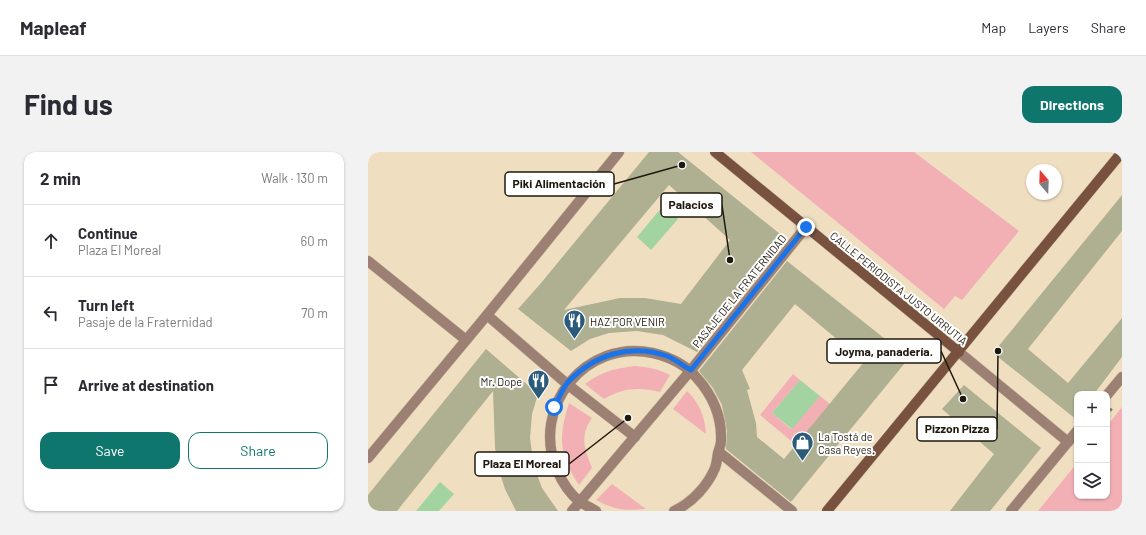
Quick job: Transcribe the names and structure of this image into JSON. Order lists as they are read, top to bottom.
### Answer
{
  "streets": {
    "street": ["CALLE PERIODISTA JUSTO URRUTIA", "PASAJE DE LA FRATERNIDAD"]
  },
  "crossings": [
    ["CALLE PERIODISTA JUSTO URRUTIA", "PASAJE DE LA FRATERNIDAD"]
  ],
  "places": {
    "other": [
      "Piki Alimentación",
      "Palacios",
      "Pizzon Pizza",
      "Joyma, panadería.",
      "Plaza El Moreal"
    ],
    "restaurant": ["HAZ POR VENIR", "Mr. Dope"],
    "shop": ["La Tostá de Casa Reyes."]
  },
  "north": "top",
  "page": {
    "header": "Mapleaf",
    "nav": ["Map", "Layers", "Share"],
    "buttons": [
      "Directions",
      ["Save", "Share"]
    ],
    "title": "Find us",
    "heading": ["2 min", "Walk · 130 m"],
    "list": [
      ["Continue", "Plaza El Moreal", "60 m"],
      ["Turn left", "Pasaje de la Fraternidad", "70 m"],
      "Arrive at destination"
    ],
    "map_buttons": ["+", "−"]
  }
}
